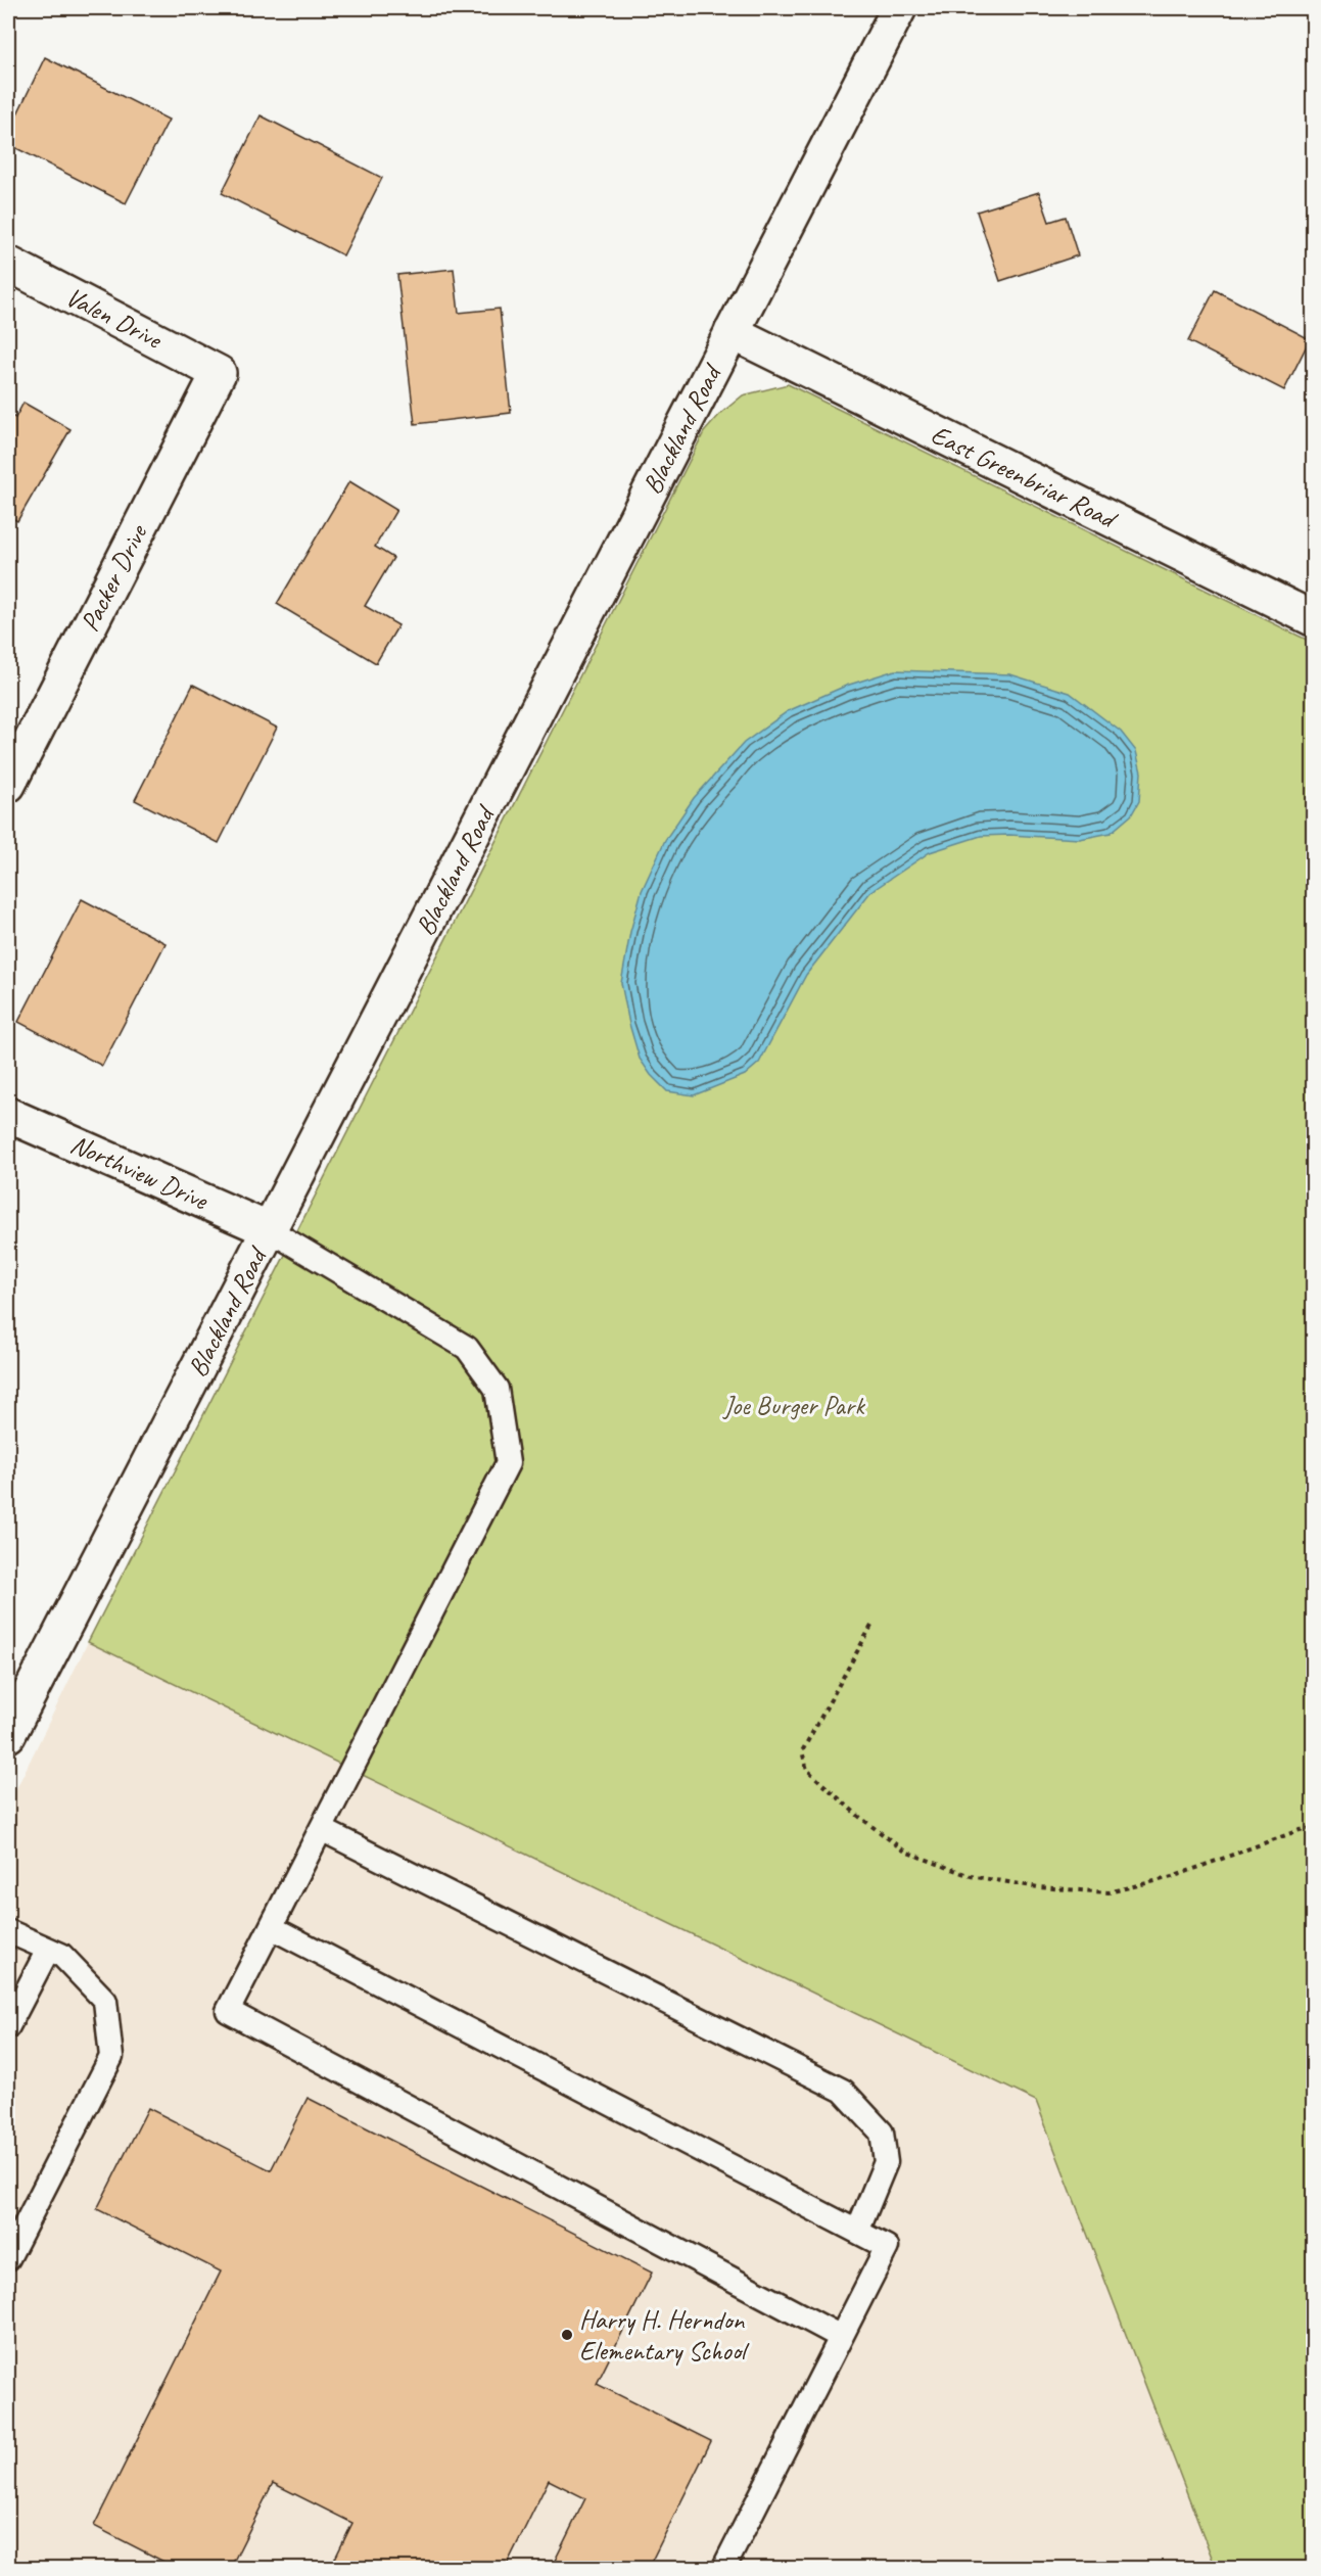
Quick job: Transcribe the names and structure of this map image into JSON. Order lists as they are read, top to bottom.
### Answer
{
  "streets": {
    "street": [
      "Valen Drive",
      "Blackland Road",
      "East Greenbriar Road",
      "Packer Drive",
      "Northview Drive"
    ]
  },
  "crossings": [
    ["Valen Drive", "Packer Drive"],
    ["Blackland Road", "East Greenbriar Road"],
    ["Blackland Road", "Northview Drive"]
  ],
  "parks": ["Joe Burger Park"],
  "places": ["Harry H. Herndon Elementary School"]
}
